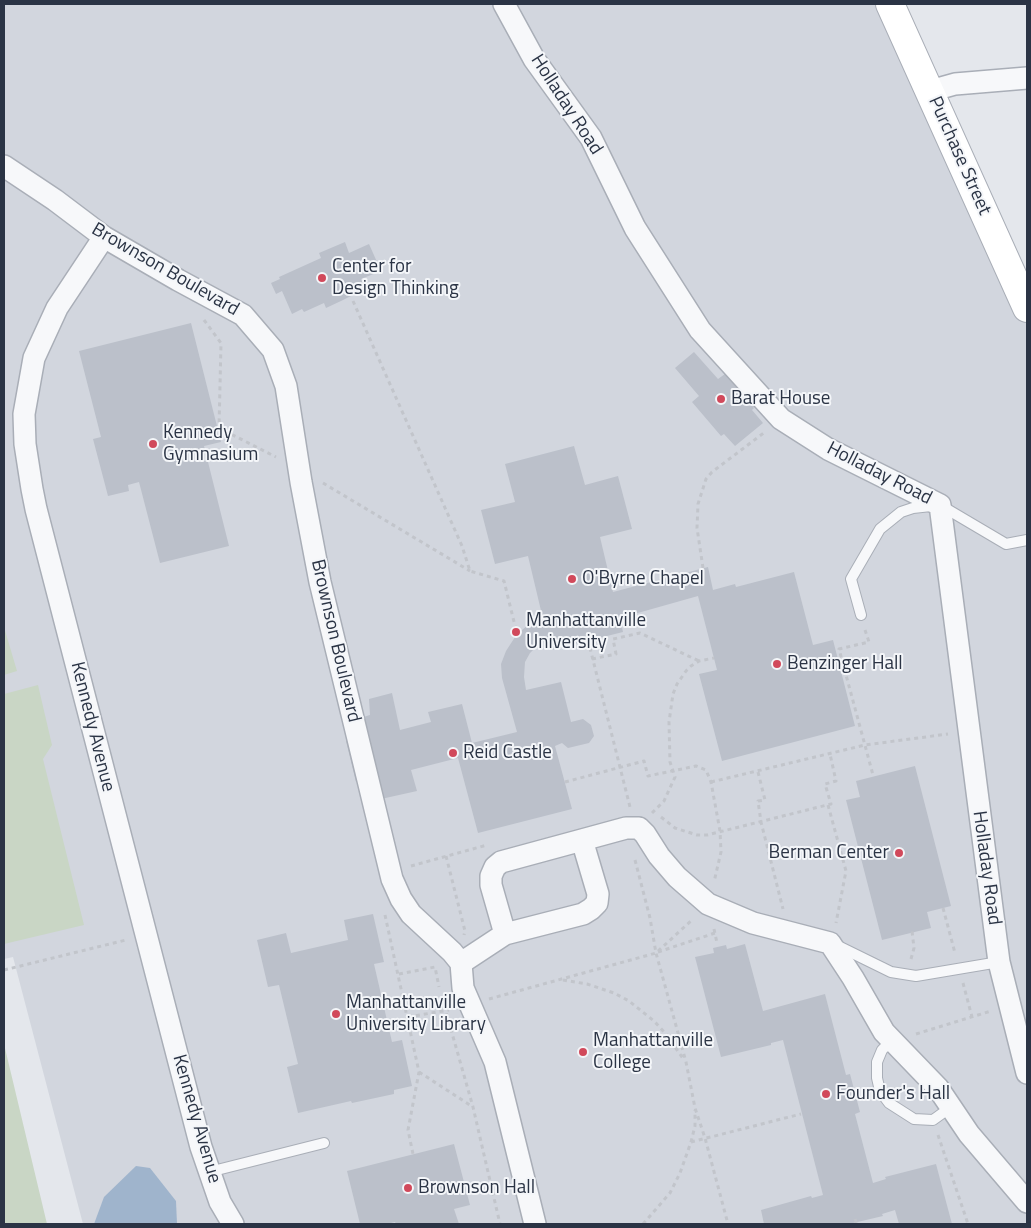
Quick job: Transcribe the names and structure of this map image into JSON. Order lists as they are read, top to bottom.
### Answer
{
  "streets": {
    "main road": ["Purchase Street"],
    "street": ["Holladay Road", "Brownson Boulevard", "Kennedy Avenue"]
  },
  "crossings": [
    ["Brownson Boulevard", "Kennedy Avenue"]
  ],
  "places": [
    "Center for Design Thinking",
    "Barat House",
    "Kennedy Gymnasium",
    "O'Byrne Chapel",
    "Manhattanville University",
    "Benzinger Hall",
    "Reid Castle",
    "Berman Center",
    "Manhattanville University Library",
    "Manhattanville College",
    "Founder's Hall",
    "Brownson Hall"
  ]
}
